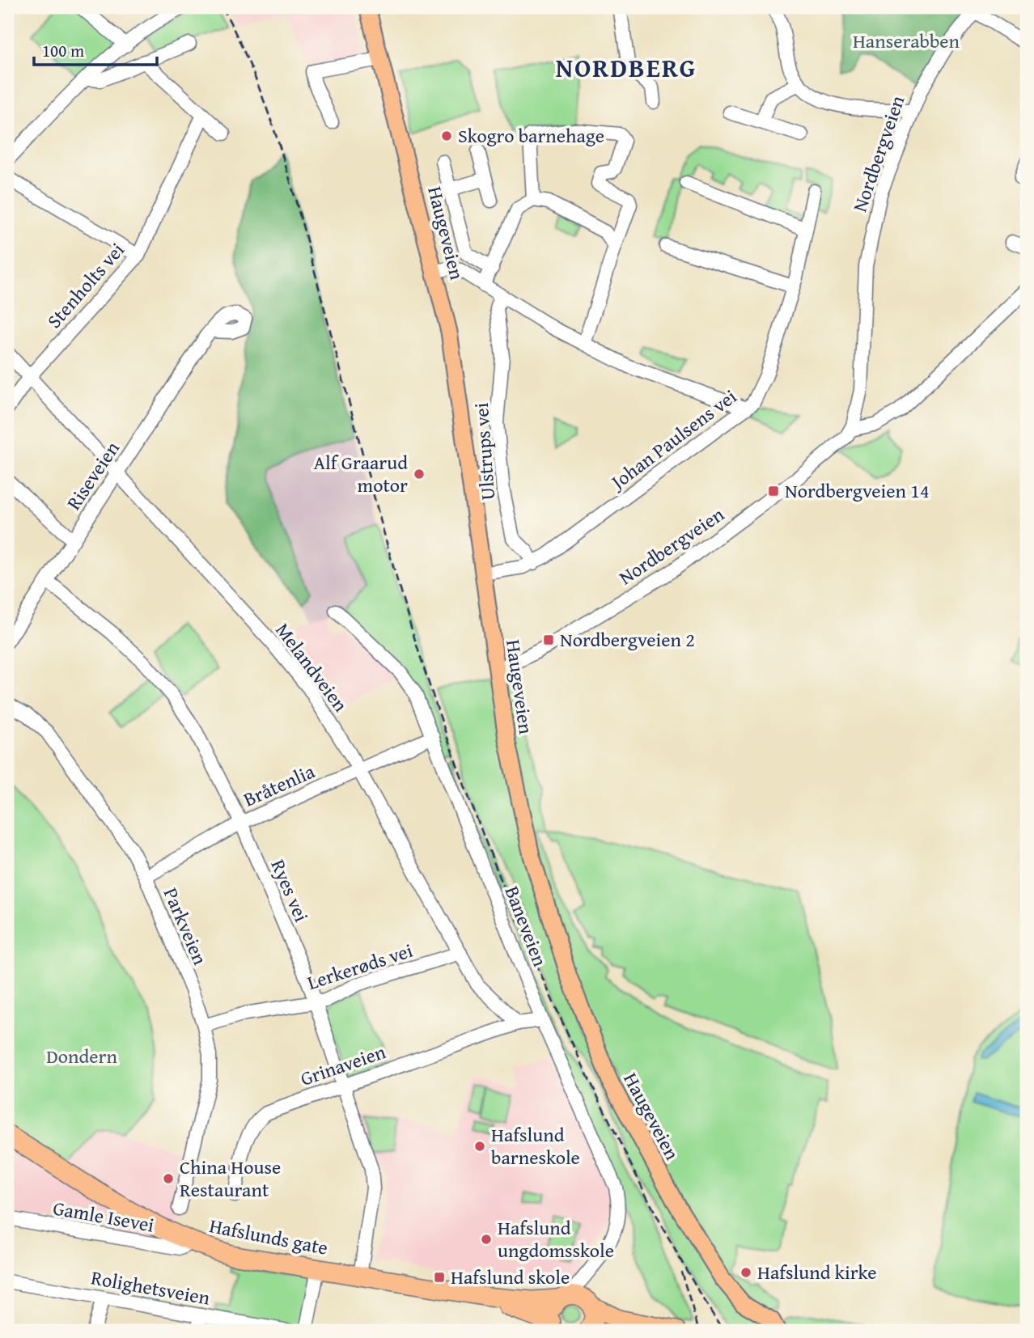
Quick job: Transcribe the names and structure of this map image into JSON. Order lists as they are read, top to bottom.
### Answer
{
  "streets": {
    "highway": ["Hafslunds gate"],
    "main road": ["Haugeveien"],
    "street": [
      "Nordbergveien",
      "Stenholts vei",
      "Johan Paulsens vei",
      "Ulstrups vei",
      "Riseveien",
      "Melandveien",
      "Bråtenlia",
      "Ryes vei",
      "Parkveien",
      "Baneveien",
      "Lerkerøds vei",
      "Grinaveien",
      "Gamle Isevei",
      "Rolighetsveien"
    ]
  },
  "crossings": [
    ["Nordbergveien", "Haugeveien"],
    ["Haugeveien", "Johan Paulsens vei"],
    ["Stenholts vei", "Melandveien"],
    ["Johan Paulsens vei", "Ulstrups vei"],
    ["Riseveien", "Melandveien"],
    ["Riseveien", "Ryes vei"],
    ["Melandveien", "Bråtenlia"],
    ["Melandveien", "Lerkerøds vei"],
    ["Melandveien", "Grinaveien"],
    ["Bråtenlia", "Ryes vei"],
    ["Bråtenlia", "Parkveien"],
    ["Bråtenlia", "Baneveien"],
    ["Ryes vei", "Lerkerøds vei"],
    ["Ryes vei", "Grinaveien"],
    ["Ryes vei", "Hafslunds gate"],
    ["Parkveien", "Lerkerøds vei"],
    ["Baneveien", "Hafslunds gate"],
    ["Gamle Isevei", "Hafslunds gate"]
  ],
  "districts": ["NORDBERG"],
  "parks": ["Hanserabben", "Dondern"],
  "places": {
    "other": [
      "Skogro barnehage",
      "Alf Graarud motor",
      "Hafslund barneskole",
      "China House Restaurant",
      "Hafslund ungdomsskole",
      "Hafslund kirke"
    ],
    "transit": ["Nordbergveien 14", "Nordbergveien 2", "Hafslund skole"]
  },
  "scale_bar": "100 m"
}
